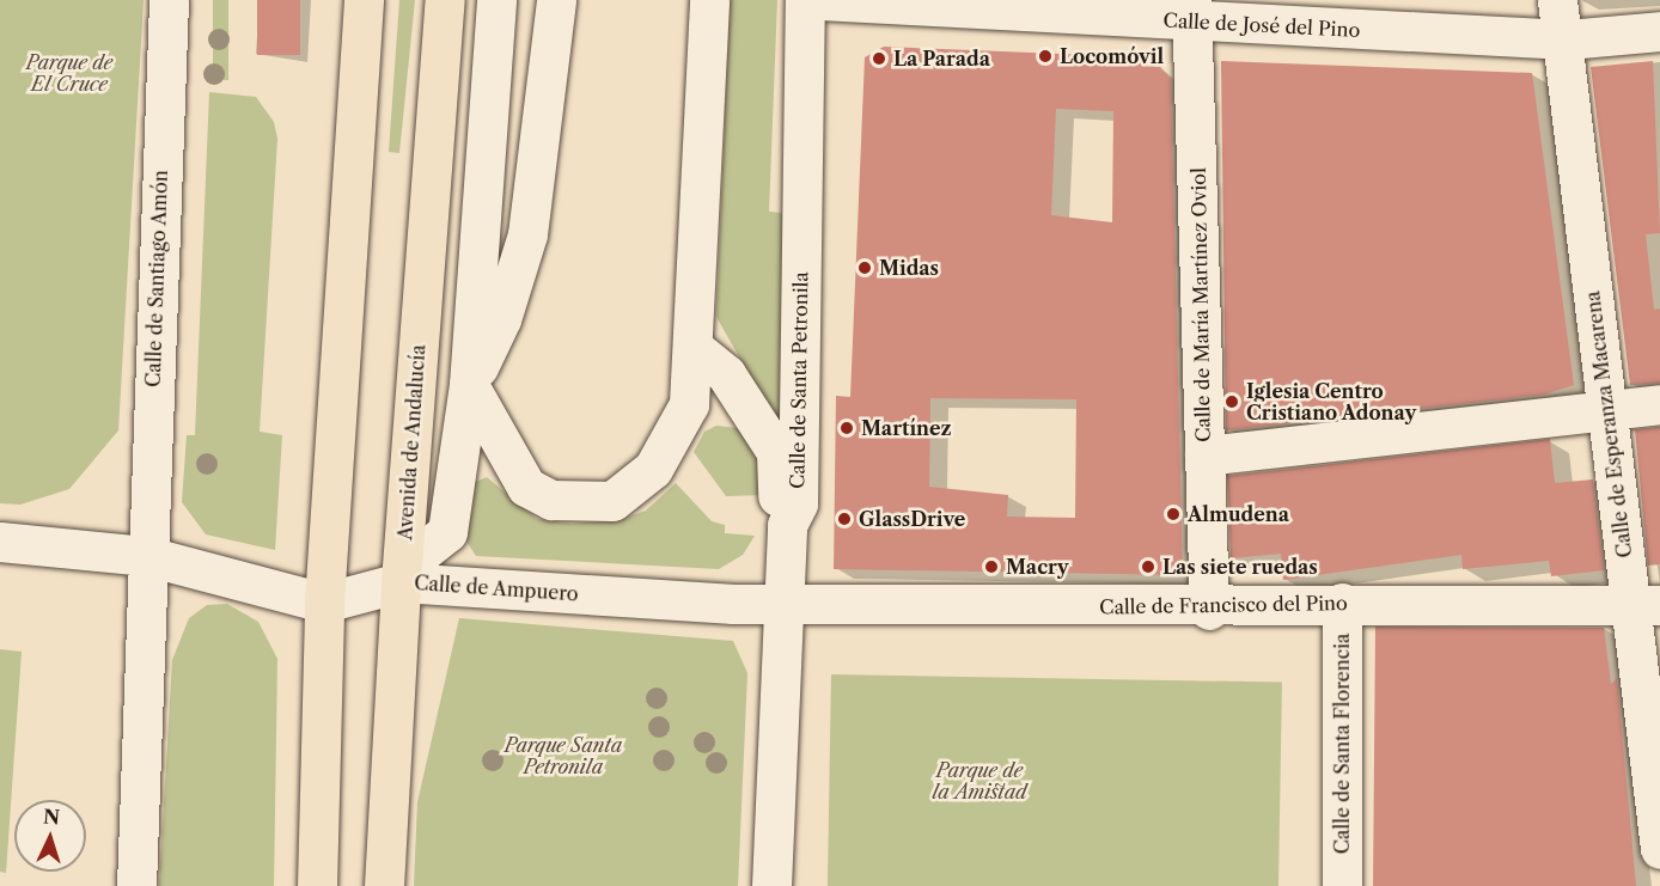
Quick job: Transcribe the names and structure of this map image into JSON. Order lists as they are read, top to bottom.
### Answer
{
  "streets": {
    "main road": ["Avenida de Andalucía"],
    "street": [
      "Calle de José del Pino",
      "Calle de Santiago Amón",
      "Calle de María Martínez Oviol",
      "Calle de Santa Petronila",
      "Calle de Esperanza Macarena",
      "Calle de Ampuero",
      "Calle de Francisco del Pino",
      "Calle de Santa Florencia"
    ]
  },
  "crossings": [
    ["Calle de José del Pino", "Calle de María Martínez Oviol"],
    ["Calle de José del Pino", "Calle de Esperanza Macarena"],
    ["Calle de Santiago Amón", "Calle de Ampuero"],
    ["Calle de María Martínez Oviol", "Calle de Francisco del Pino"],
    ["Calle de Santa Petronila", "Calle de Ampuero"],
    ["Calle de Santa Petronila", "Calle de Francisco del Pino"],
    ["Calle de Esperanza Macarena", "Calle de Francisco del Pino"],
    ["Avenida de Andalucía", "Calle de Ampuero"],
    ["Calle de Ampuero", "Calle de Francisco del Pino"],
    ["Calle de Francisco del Pino", "Calle de Santa Florencia"]
  ],
  "parks": ["Parque de El Cruce", "Parque Santa Petronila", "Parque de la Amistad"],
  "places": [
    "Locomóvil",
    "La Parada",
    "Midas",
    "Iglesia Centro Cristiano Adonay",
    "Martínez",
    "Almudena",
    "GlassDrive",
    "Macry",
    "Las siete ruedas"
  ],
  "north": "top"
}
